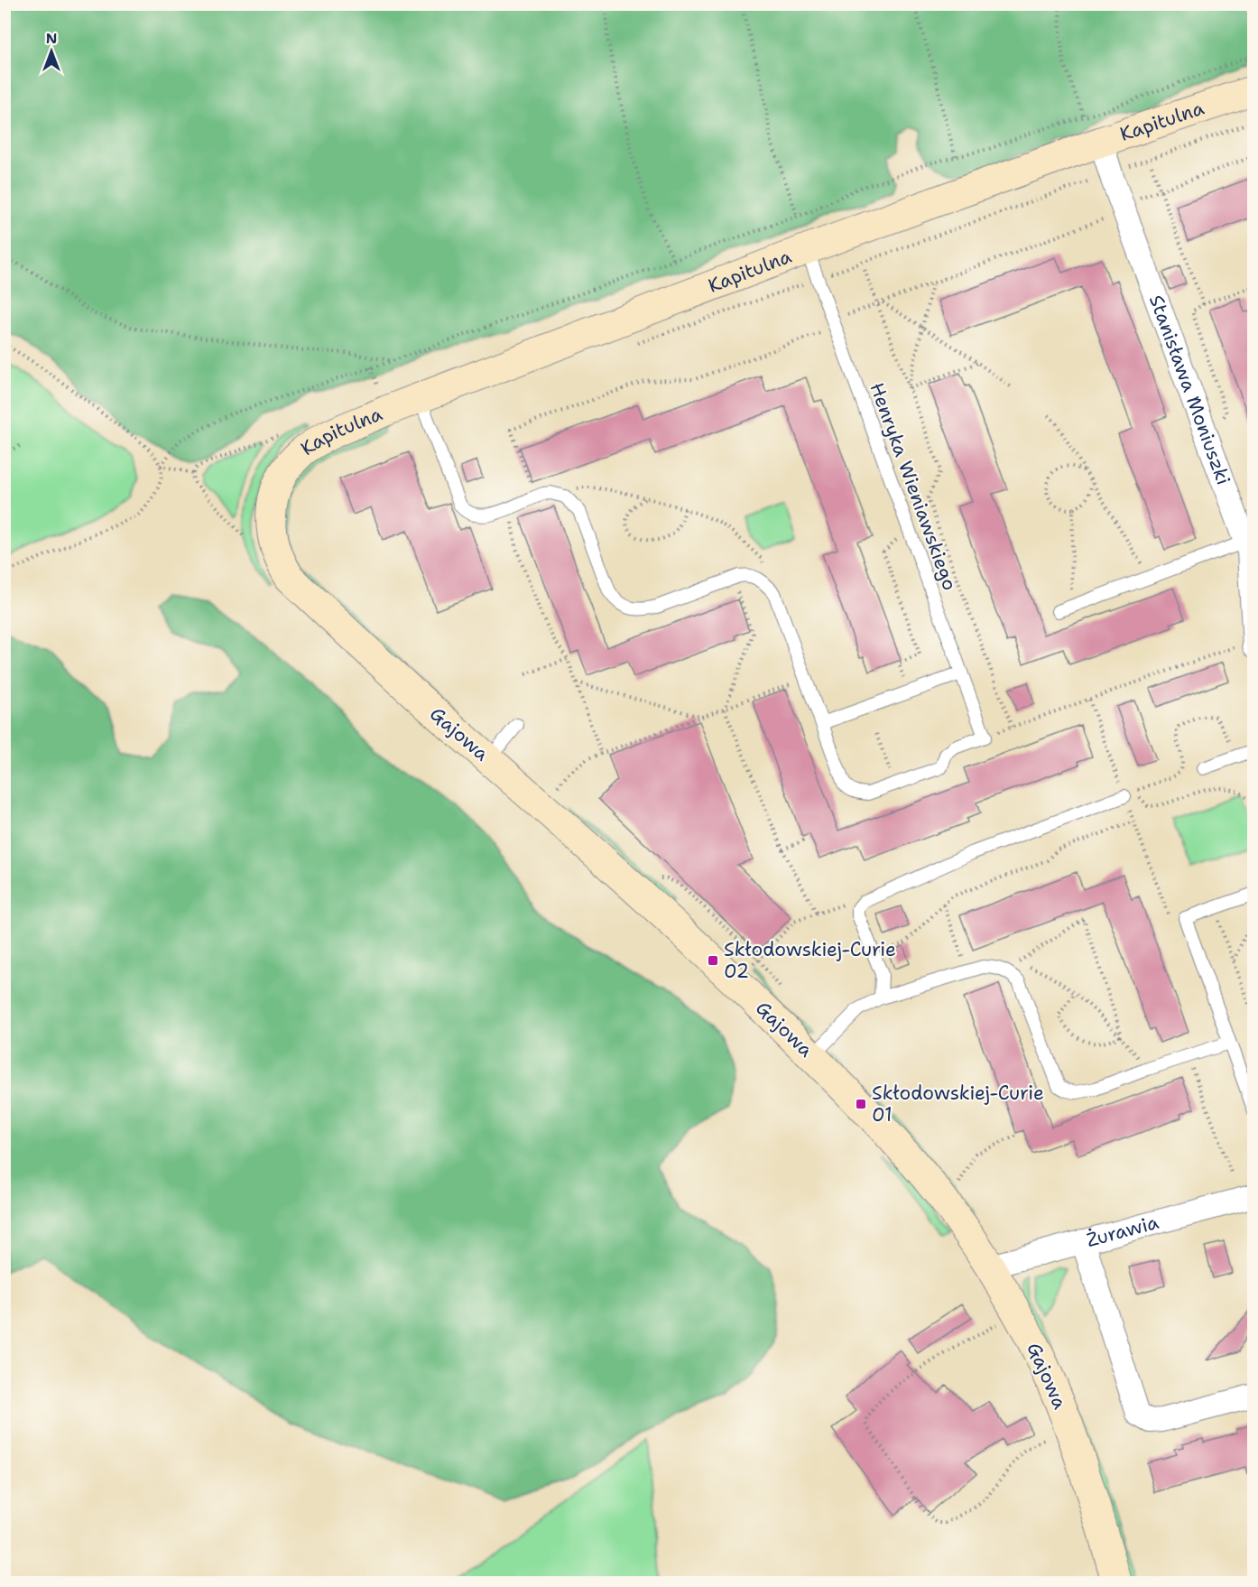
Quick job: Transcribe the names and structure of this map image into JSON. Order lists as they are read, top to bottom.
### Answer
{
  "streets": {
    "street": [
      "Kapitulna",
      "Stanisława Moniuszki",
      "Gajowa",
      "Żurawia"
    ],
    "lane": ["Henryka Wieniawskiego"]
  },
  "crossings": [
    ["Kapitulna", "Stanisława Moniuszki"],
    ["Kapitulna", "Henryka Wieniawskiego"],
    ["Kapitulna", "Gajowa"],
    ["Gajowa", "Żurawia"]
  ],
  "places": {
    "transit": ["Skłodowskiej-Curie 02", "Skłodowskiej-Curie 01"]
  },
  "north": "top"
}
